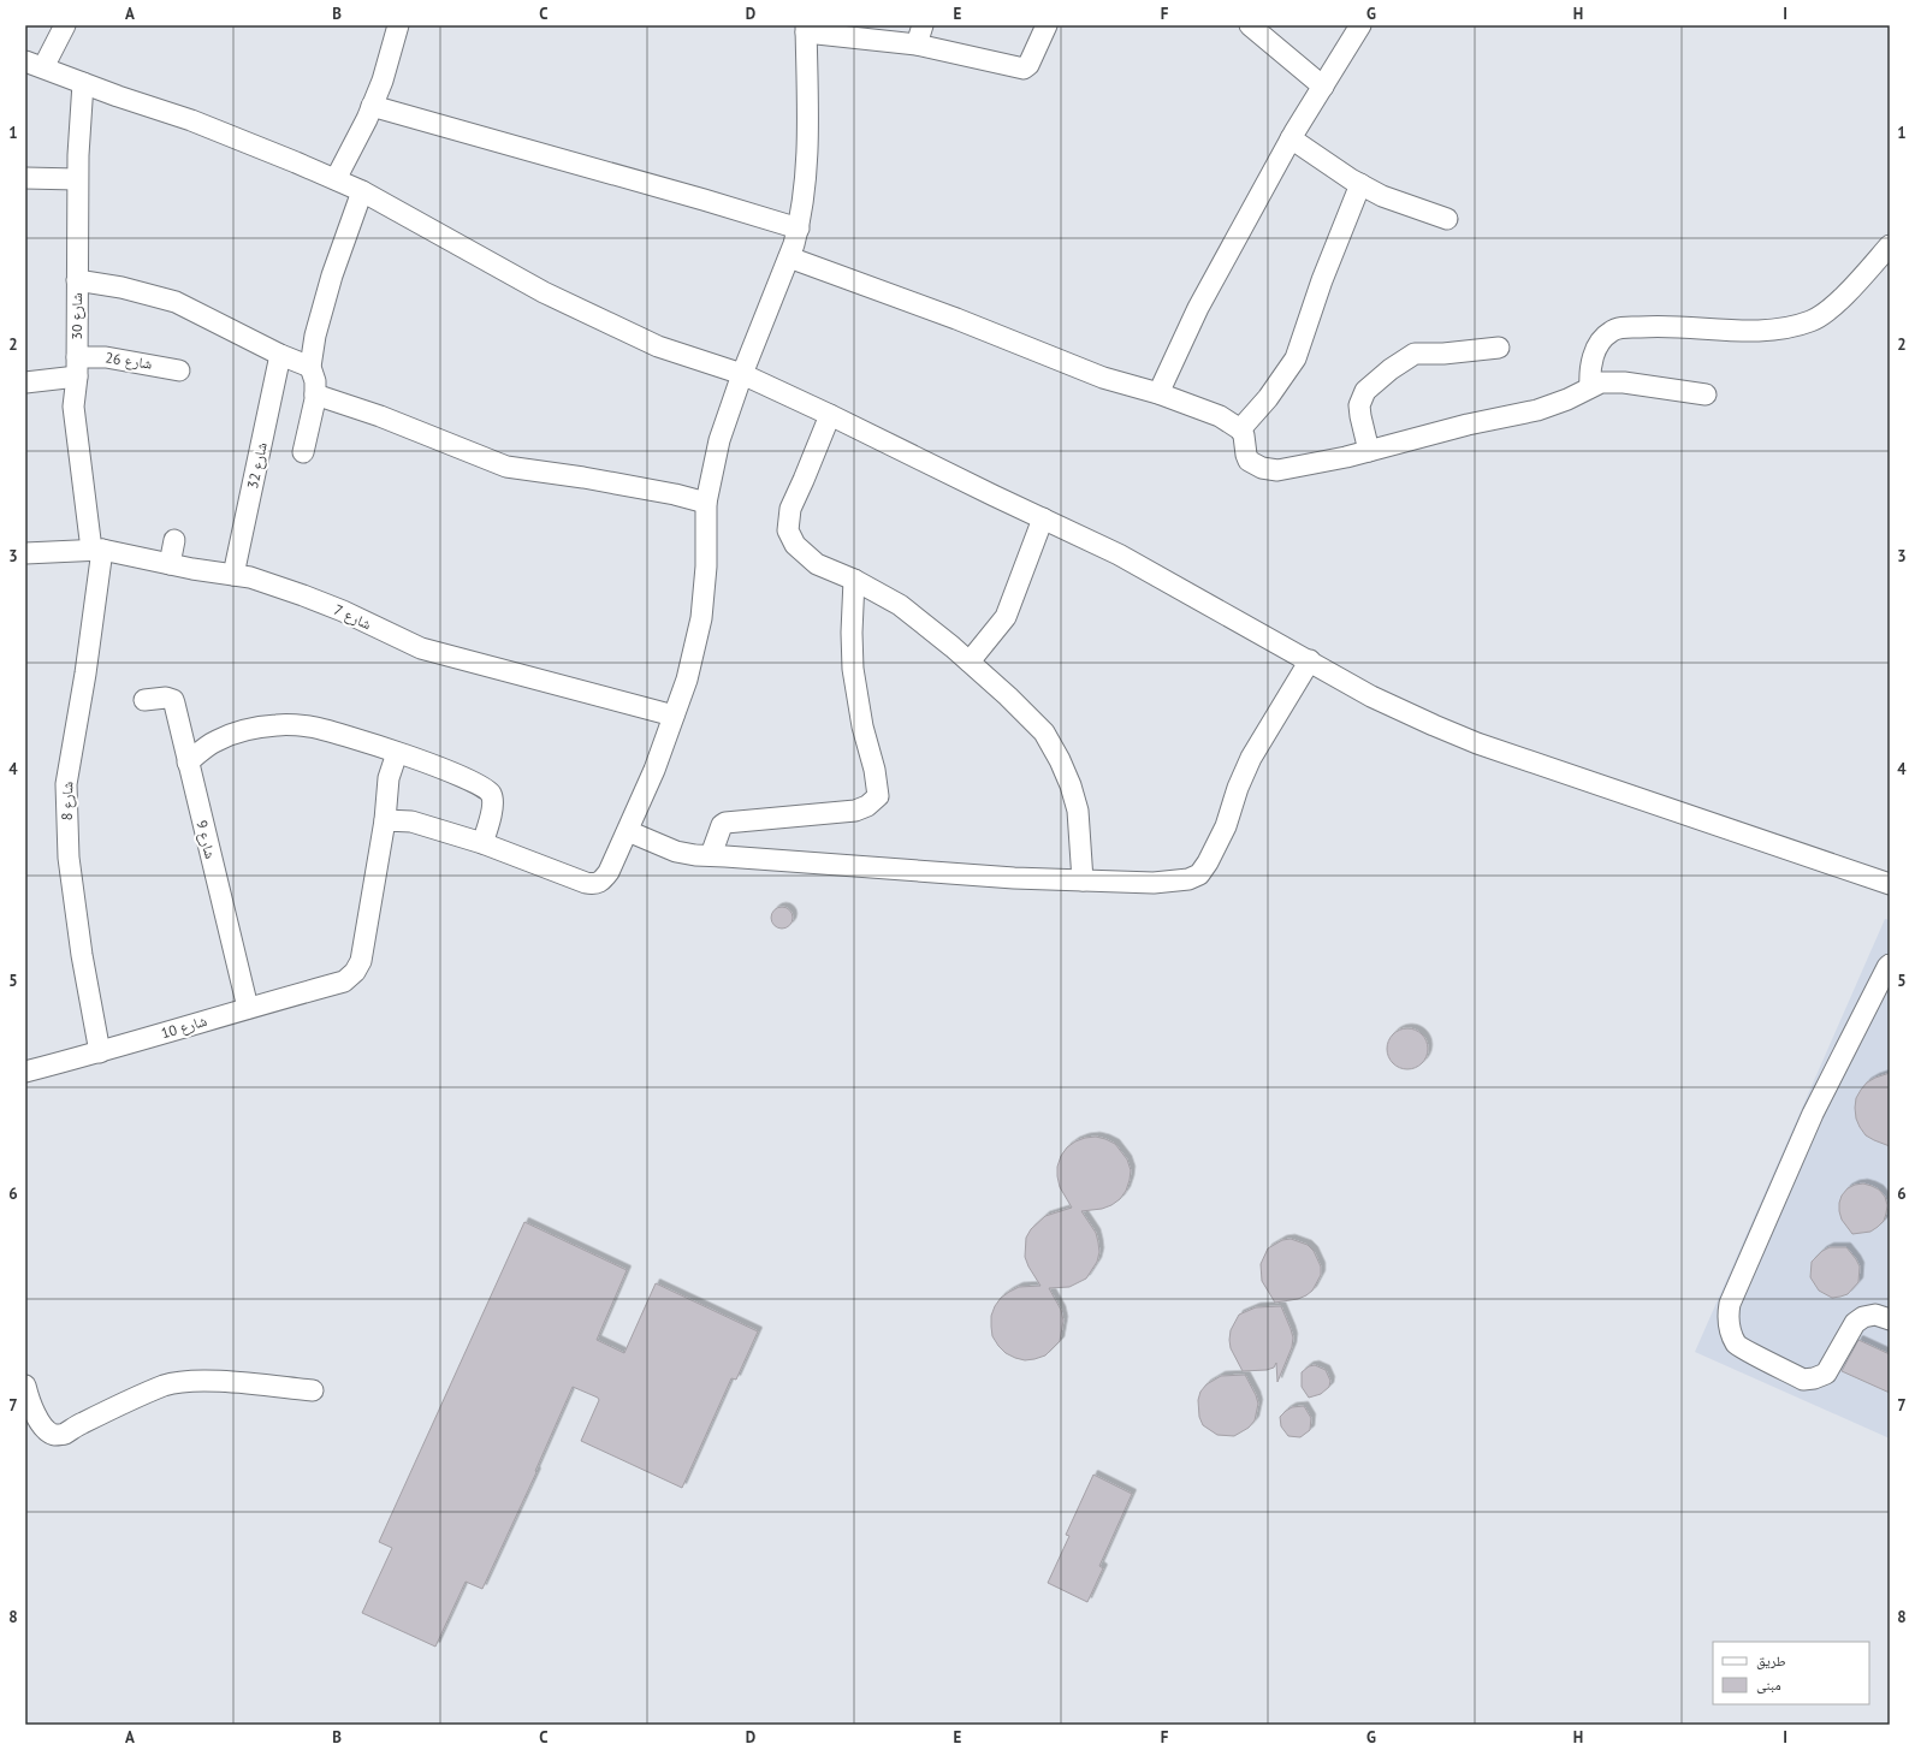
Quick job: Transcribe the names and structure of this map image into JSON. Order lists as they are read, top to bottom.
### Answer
{
  "streets": {
    "street": [
      "شارع 30",
      "شارع 26",
      "شارع 32",
      "شارع 7",
      "شارع 8",
      "شارع 9",
      "شارع 10"
    ]
  },
  "crossings": [
    ["شارع 30", "شارع 26"],
    ["شارع 30", "شارع 7"],
    ["شارع 30", "شارع 8"],
    ["شارع 32", "شارع 7"],
    ["شارع 7", "شارع 8"],
    ["شارع 8", "شارع 10"],
    ["شارع 9", "شارع 10"]
  ],
  "legend": ["طريق", "مبنى"],
  "grid": {
    "columns": [
      "A",
      "B",
      "C",
      "D",
      "E",
      "F",
      "G",
      "H",
      "I"
    ],
    "rows": [
      "1",
      "2",
      "3",
      "4",
      "5",
      "6",
      "7",
      "8"
    ]
  }
}
